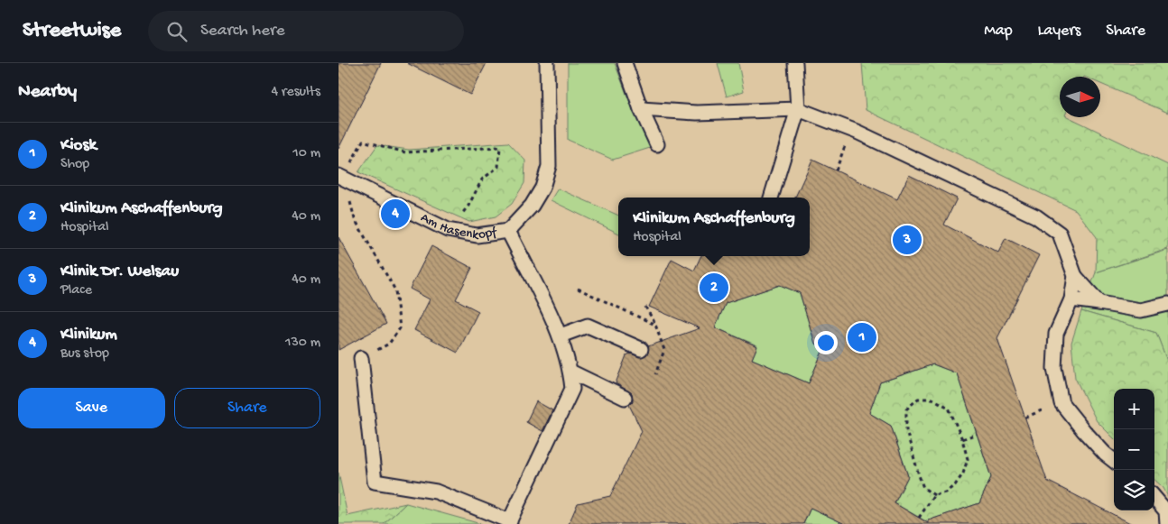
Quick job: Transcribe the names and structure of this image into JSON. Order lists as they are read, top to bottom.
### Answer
{
  "streets": {
    "lane": ["Am Hasenkopf"]
  },
  "north": "right",
  "page": {
    "header": "Streetwise",
    "search": "Search here",
    "nav": ["Map", "Layers", "Share"],
    "heading": ["Nearby", "4 results"],
    "list": [
      {
        "mark": "1",
        "name": "Kiosk",
        "note": "Shop",
        "value": "10 m"
      },
      {
        "mark": "2",
        "name": "Klinikum Aschaffenburg",
        "note": "Hospital",
        "value": "40 m"
      },
      {
        "mark": "3",
        "name": "Klinik Dr. Welsau",
        "note": "Place",
        "value": "40 m"
      },
      {
        "mark": "4",
        "name": "Klinikum",
        "note": "Bus stop",
        "value": "130 m"
      }
    ],
    "popup": ["Klinikum Aschaffenburg", "Hospital"],
    "pins": [
      "4",
      "3",
      "2",
      "1"
    ],
    "buttons": ["Save", "Share"],
    "map_buttons": ["+", "−"]
  }
}
